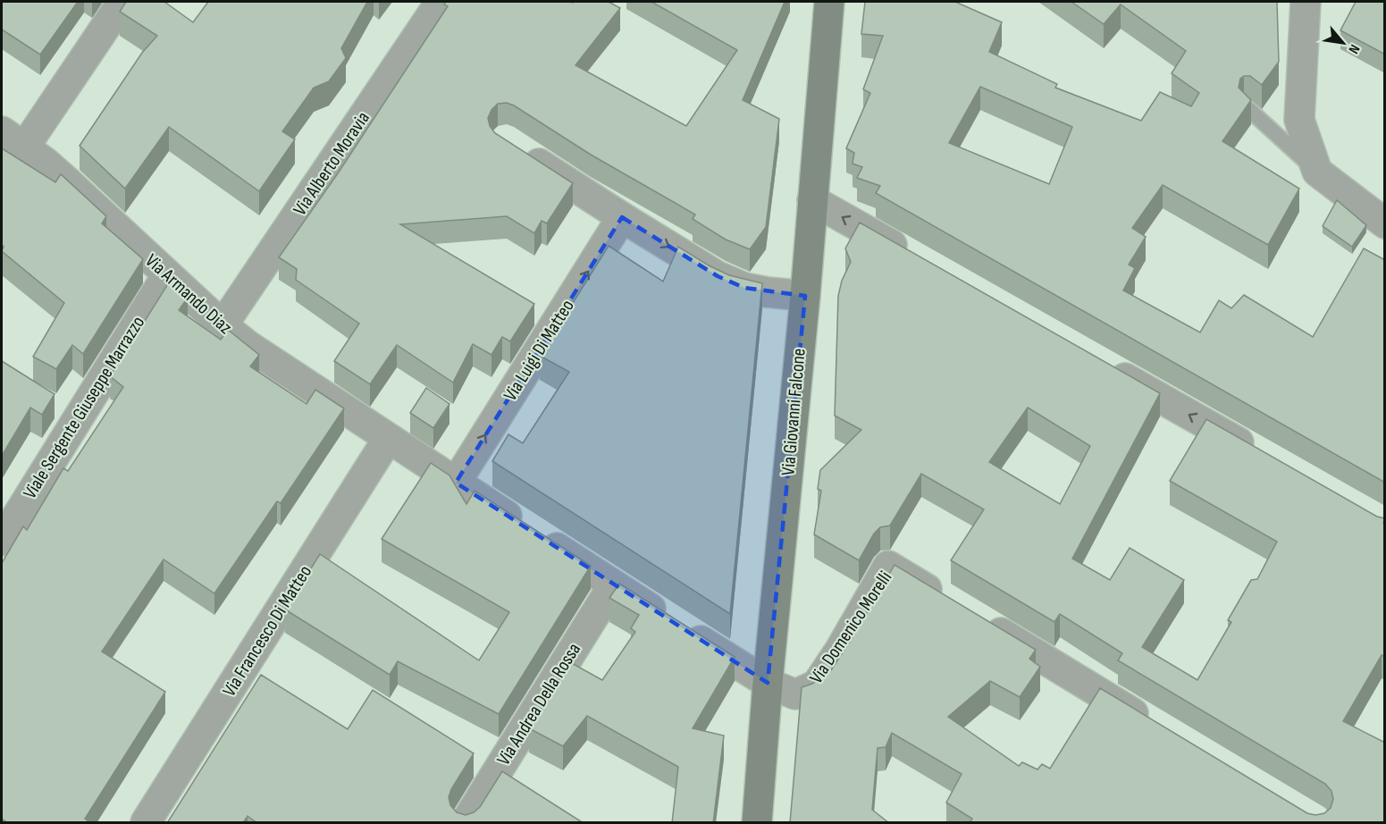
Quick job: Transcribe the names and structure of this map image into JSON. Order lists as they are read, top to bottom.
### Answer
{
  "streets": {
    "main road": ["Via Giovanni Falcone"],
    "street": [
      "Via Alberto Moravia",
      "Via Armando Diaz",
      "Via Luigi Di Matteo",
      "Viale Sergente Giuseppe Marrazzo",
      "Via Domenico Morelli",
      "Via Francesco Di Matteo",
      "Via Andrea Della Rossa"
    ]
  },
  "crossings": [
    ["Via Alberto Moravia", "Via Armando Diaz"],
    ["Via Armando Diaz", "Via Luigi Di Matteo"],
    ["Via Armando Diaz", "Viale Sergente Giuseppe Marrazzo"],
    ["Via Armando Diaz", "Via Giovanni Falcone"],
    ["Via Armando Diaz", "Via Domenico Morelli"],
    ["Via Armando Diaz", "Via Francesco Di Matteo"],
    ["Via Armando Diaz", "Via Andrea Della Rossa"],
    ["Via Giovanni Falcone", "Via Domenico Morelli"]
  ],
  "one_way": ["Via Luigi Di Matteo"],
  "north": "bottom right"
}
